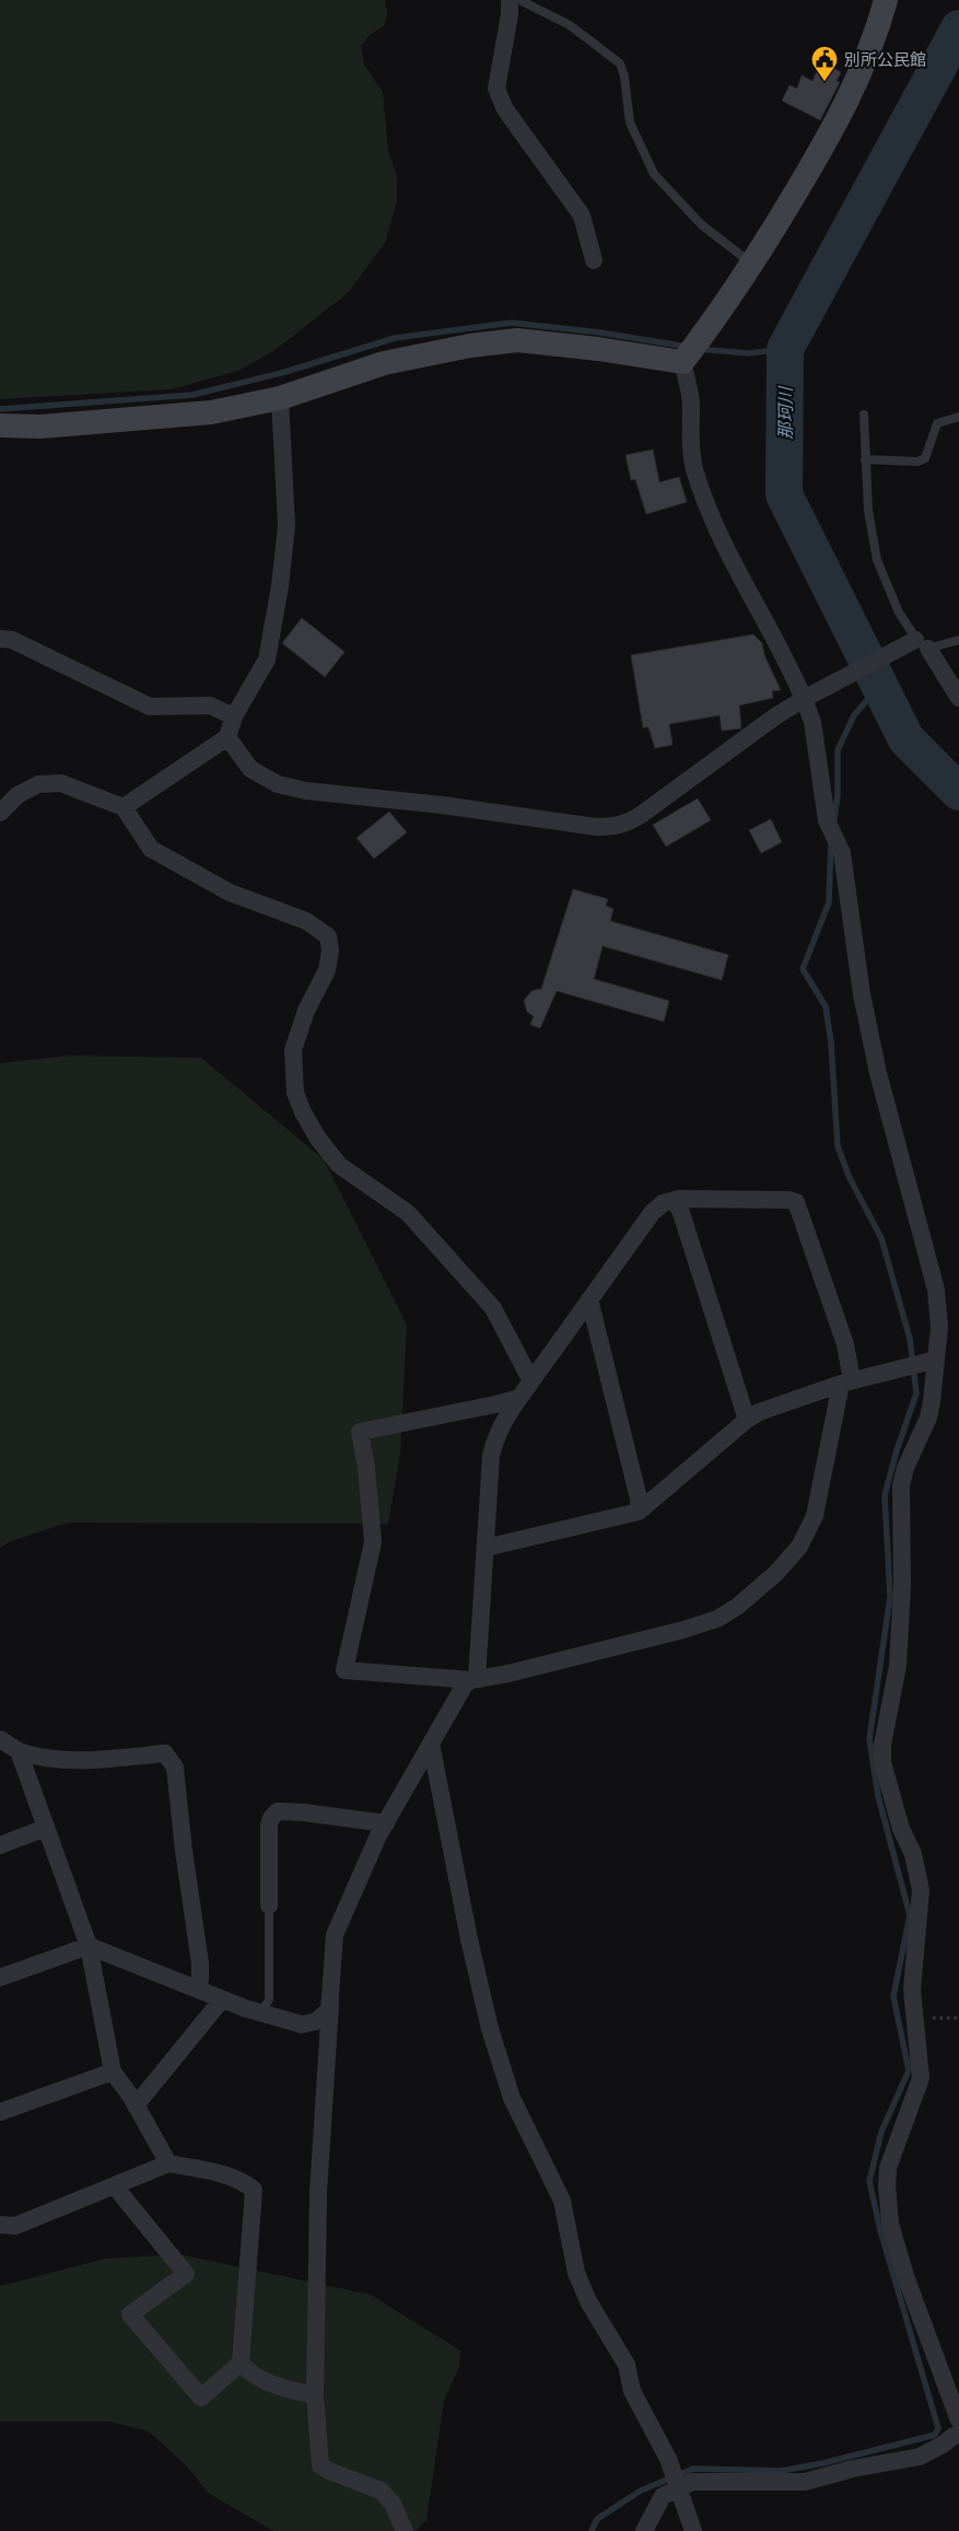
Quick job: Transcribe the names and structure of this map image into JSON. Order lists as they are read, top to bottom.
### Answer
{
  "water": ["那珂川"],
  "places": {
    "public building": ["別所公民館"]
  }
}
